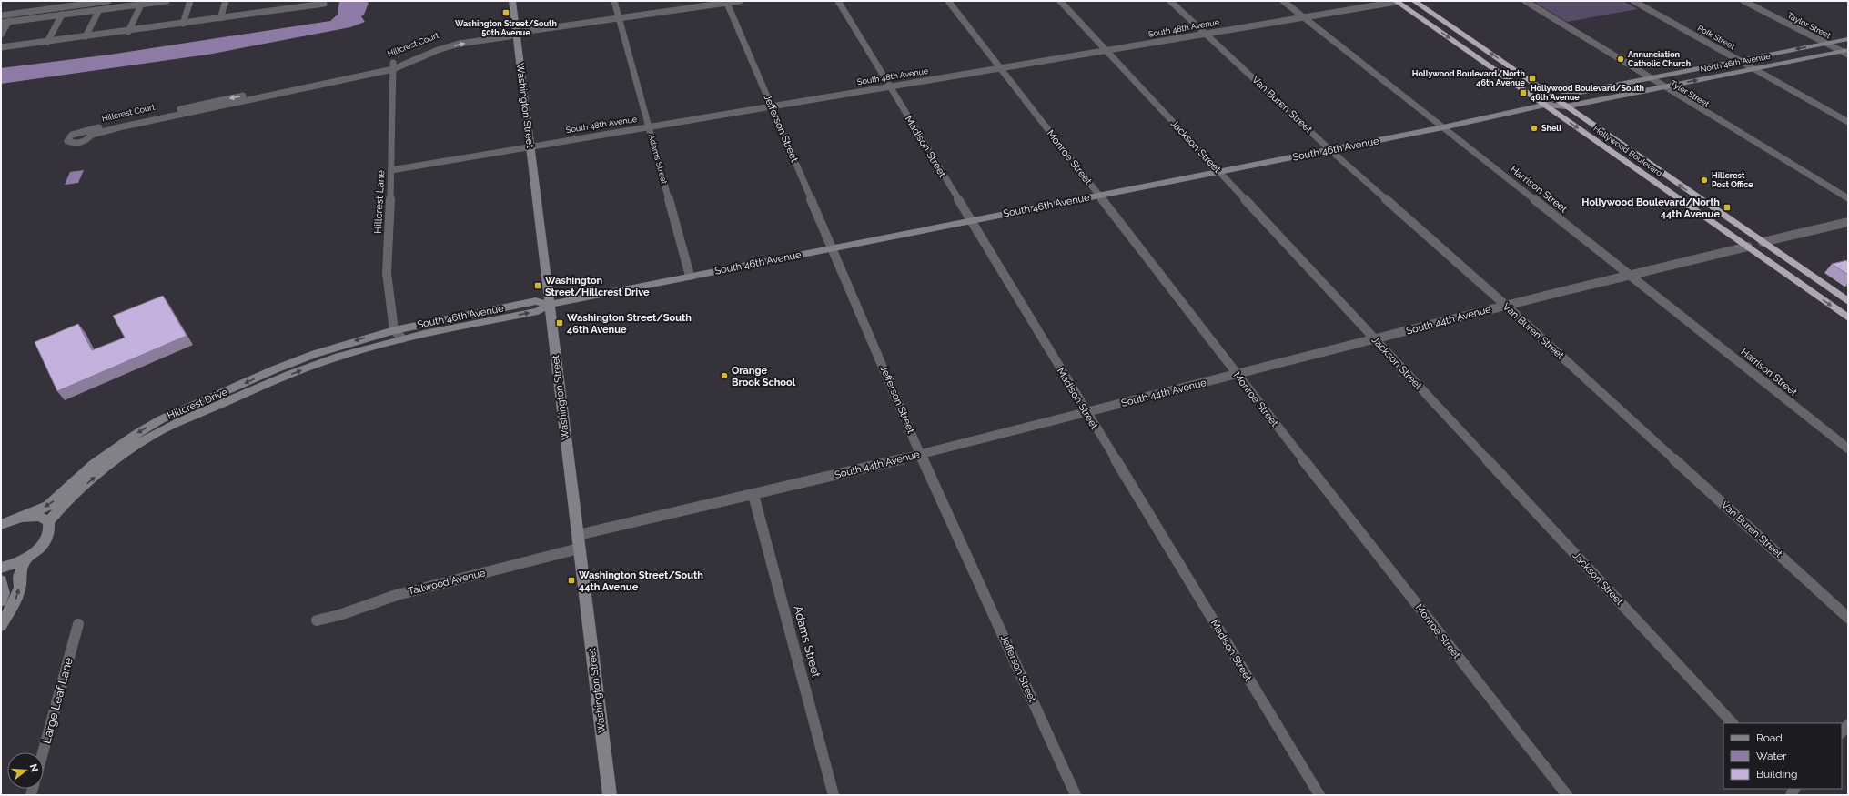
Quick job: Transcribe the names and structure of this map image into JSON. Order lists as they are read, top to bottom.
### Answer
{
  "streets": {
    "highway": ["Hollywood Boulevard"],
    "street": [
      "Taylor Street",
      "South 48th Avenue",
      "Polk Street",
      "Hillcrest Court",
      "North 46th Avenue",
      "Tyler Street",
      "Van Buren Street",
      "Washington Street",
      "Jefferson Street",
      "Madison Street",
      "Jackson Street",
      "South 46th Avenue",
      "Monroe Street",
      "Adams Street",
      "Harrison Street",
      "Hillcrest Lane",
      "South 44th Avenue",
      "Hillcrest Drive",
      "Tallwood Avenue",
      "Large Leaf Lane"
    ]
  },
  "crossings": [
    ["Taylor Street", "North 46th Avenue"],
    ["South 48th Avenue", "Van Buren Street"],
    ["South 48th Avenue", "Washington Street"],
    ["South 48th Avenue", "Jefferson Street"],
    ["South 48th Avenue", "Madison Street"],
    ["South 48th Avenue", "Jackson Street"],
    ["South 48th Avenue", "Hollywood Boulevard"],
    ["South 48th Avenue", "Monroe Street"],
    ["South 48th Avenue", "Adams Street"],
    ["South 48th Avenue", "Harrison Street"],
    ["South 48th Avenue", "Hillcrest Lane"],
    ["Polk Street", "North 46th Avenue"],
    ["Hillcrest Court", "Washington Street"],
    ["Hillcrest Court", "Jefferson Street"],
    ["Hillcrest Court", "Adams Street"],
    ["Hillcrest Court", "Hillcrest Lane"],
    ["North 46th Avenue", "Tyler Street"],
    ["North 46th Avenue", "South 46th Avenue"],
    ["North 46th Avenue", "Hollywood Boulevard"],
    ["Van Buren Street", "South 46th Avenue"],
    ["Van Buren Street", "South 44th Avenue"],
    ["Washington Street", "South 46th Avenue"],
    ["Washington Street", "South 44th Avenue"],
    ["Washington Street", "Tallwood Avenue"],
    ["Jefferson Street", "South 46th Avenue"],
    ["Jefferson Street", "South 44th Avenue"],
    ["Madison Street", "South 46th Avenue"],
    ["Madison Street", "South 44th Avenue"],
    ["Jackson Street", "South 46th Avenue"],
    ["Jackson Street", "South 44th Avenue"],
    ["South 46th Avenue", "Hollywood Boulevard"],
    ["South 46th Avenue", "Monroe Street"],
    ["South 46th Avenue", "Adams Street"],
    ["South 46th Avenue", "Harrison Street"],
    ["South 46th Avenue", "Hillcrest Lane"],
    ["South 46th Avenue", "Hillcrest Drive"],
    ["Hollywood Boulevard", "South 44th Avenue"],
    ["Monroe Street", "South 44th Avenue"],
    ["Adams Street", "South 44th Avenue"],
    ["Harrison Street", "South 44th Avenue"],
    ["Hillcrest Lane", "Hillcrest Drive"]
  ],
  "places": {
    "transit": [
      "Washington Street/South 50th Avenue",
      "Hollywood Boulevard/North 46th Avenue",
      "Hollywood Boulevard/South 46th Avenue",
      "Hollywood Boulevard/North 44th Avenue",
      "Washington Street/Hillcrest Drive",
      "Washington Street/South 46th Avenue",
      "Washington Street/South 44th Avenue"
    ],
    "other": [
      "Annunciation Catholic Church",
      "Shell",
      "Hillcrest Post Office",
      "Orange Brook School"
    ]
  },
  "legend": ["Road", "Water", "Building"],
  "north": "right"
}
